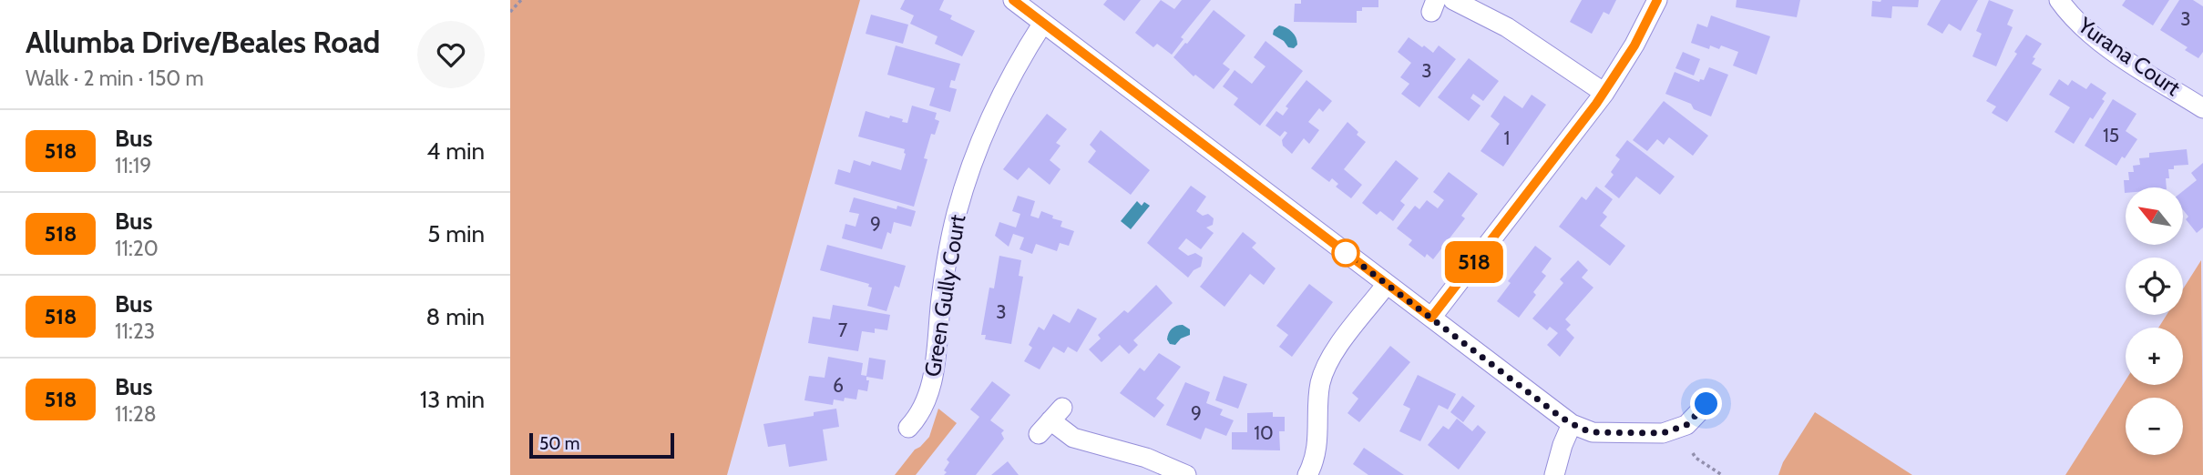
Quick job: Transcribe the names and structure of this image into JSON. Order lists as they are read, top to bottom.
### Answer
{
  "streets": {
    "street": ["Yurana Court", "Green Gully Court"]
  },
  "lines": ["bus line 518"],
  "house_numbers": [
    "3",
    "3",
    "15",
    "1",
    "9",
    "3",
    "7",
    "6",
    "9",
    "10"
  ],
  "scale_bar": "50 m",
  "north": "top left",
  "page": {
    "heading": ["Allumba Drive/Beales Road", "Walk · 2 min · 150 m"],
    "on_map": "518",
    "list": [
      {
        "mark": "518",
        "name": "Bus",
        "note": "11:19",
        "value": "4 min"
      },
      {
        "mark": "518",
        "name": "Bus",
        "note": "11:20",
        "value": "5 min"
      },
      {
        "mark": "518",
        "name": "Bus",
        "note": "11:23",
        "value": "8 min"
      },
      {
        "mark": "518",
        "name": "Bus",
        "note": "11:28",
        "value": "13 min"
      }
    ],
    "map_buttons": ["+", "−"],
    "scale": "50 m"
  }
}
